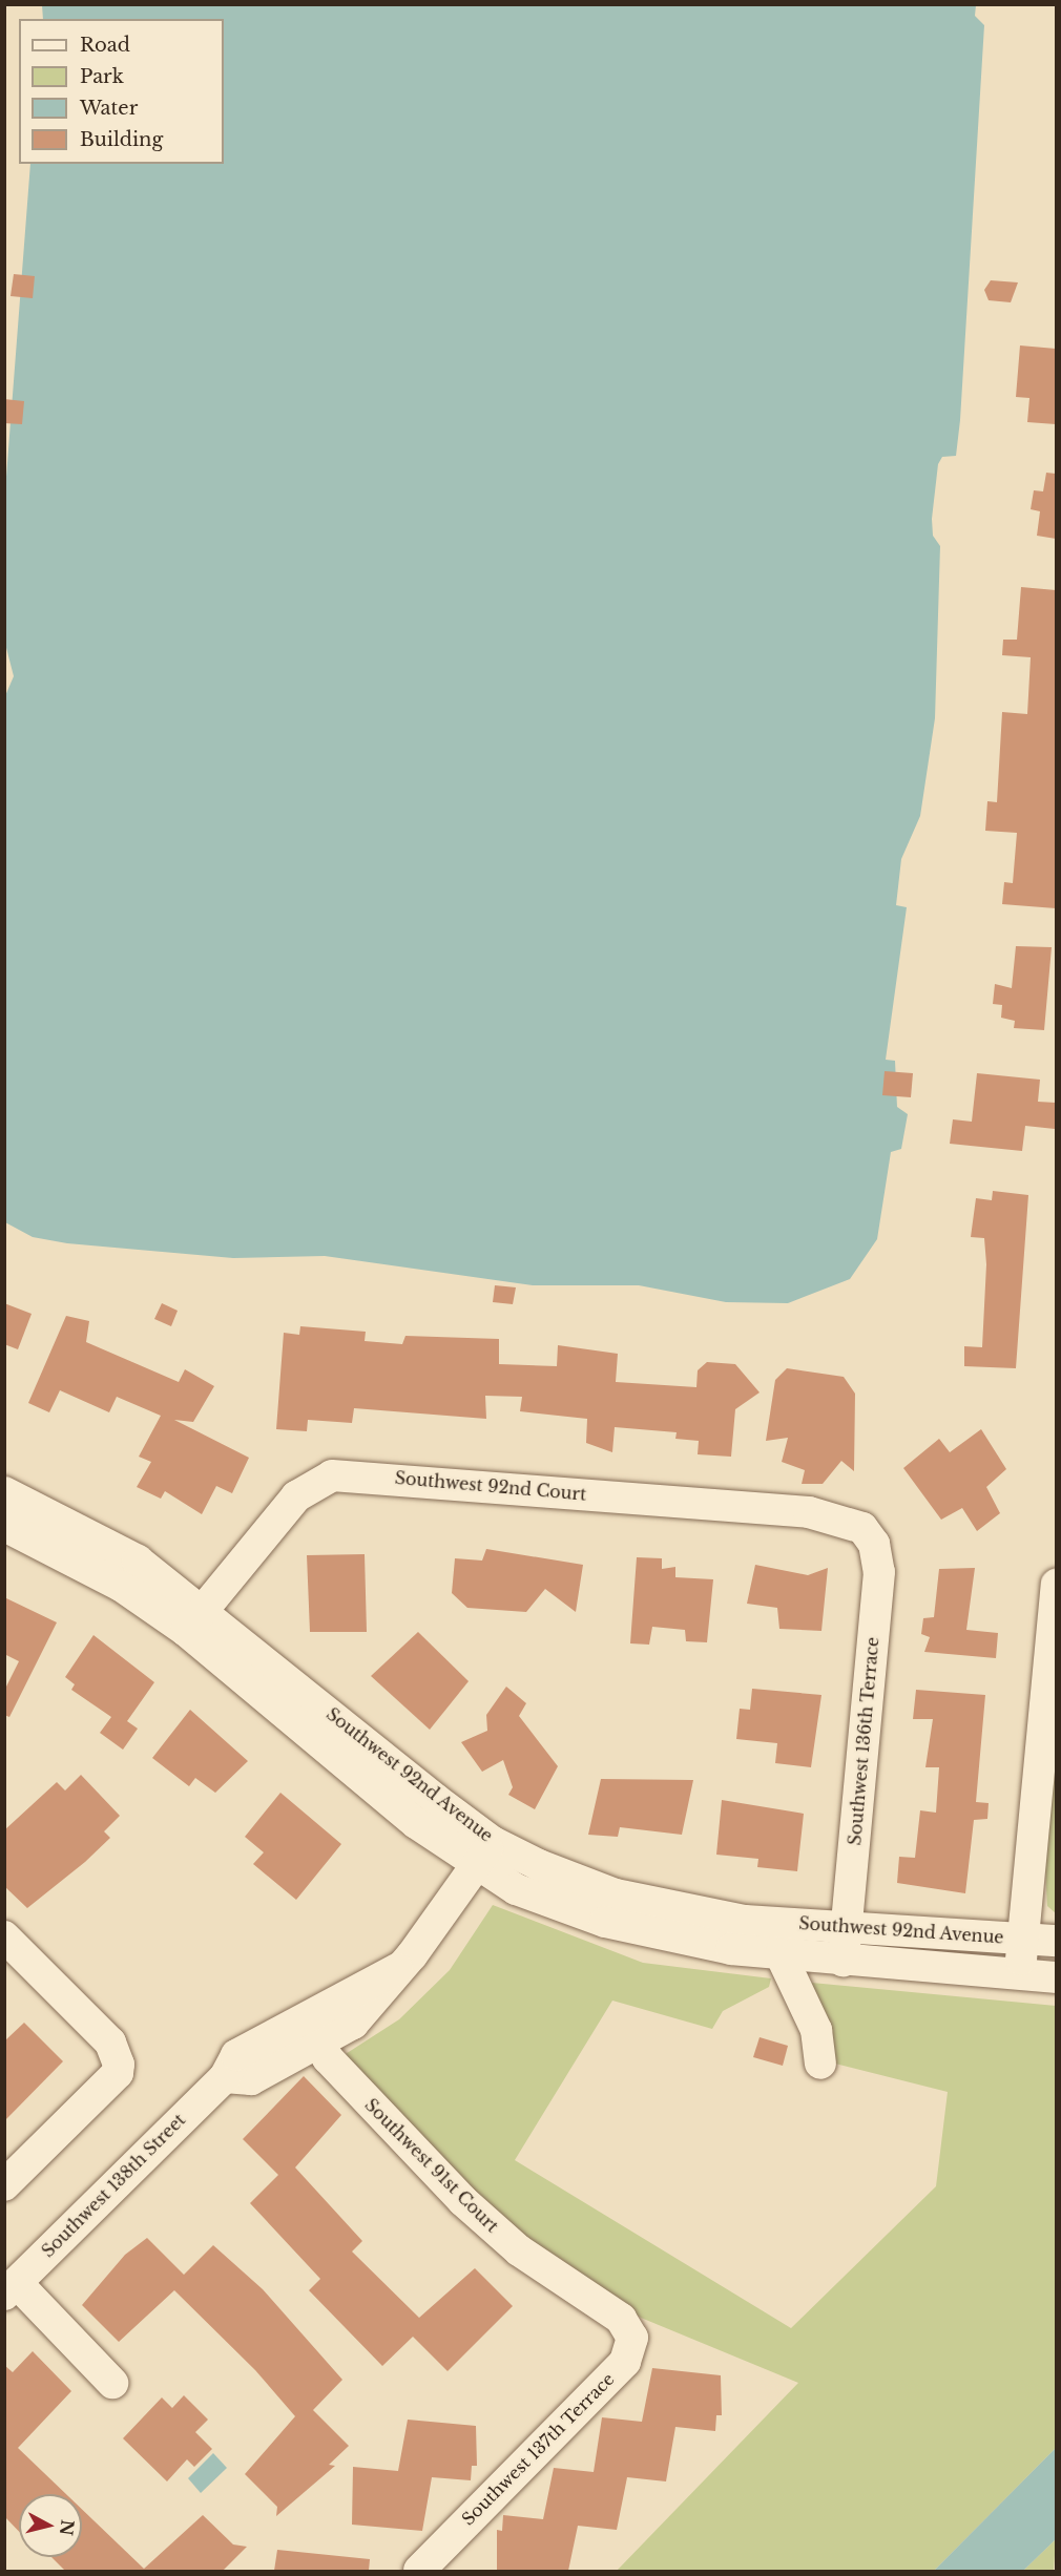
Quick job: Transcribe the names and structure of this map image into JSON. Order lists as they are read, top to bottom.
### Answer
{
  "streets": {
    "street": [
      "Southwest 92nd Court",
      "Southwest 136th Terrace",
      "Southwest 92nd Avenue",
      "Southwest 91st Court",
      "Southwest 138th Street",
      "Southwest 137th Terrace"
    ]
  },
  "crossings": [
    ["Southwest 92nd Court", "Southwest 136th Terrace"],
    ["Southwest 92nd Court", "Southwest 92nd Avenue"],
    ["Southwest 136th Terrace", "Southwest 92nd Avenue"],
    ["Southwest 92nd Avenue", "Southwest 138th Street"],
    ["Southwest 91st Court", "Southwest 138th Street"],
    ["Southwest 91st Court", "Southwest 137th Terrace"]
  ],
  "legend": [
    "Road",
    "Park",
    "Water",
    "Building"
  ],
  "north": "right"
}
